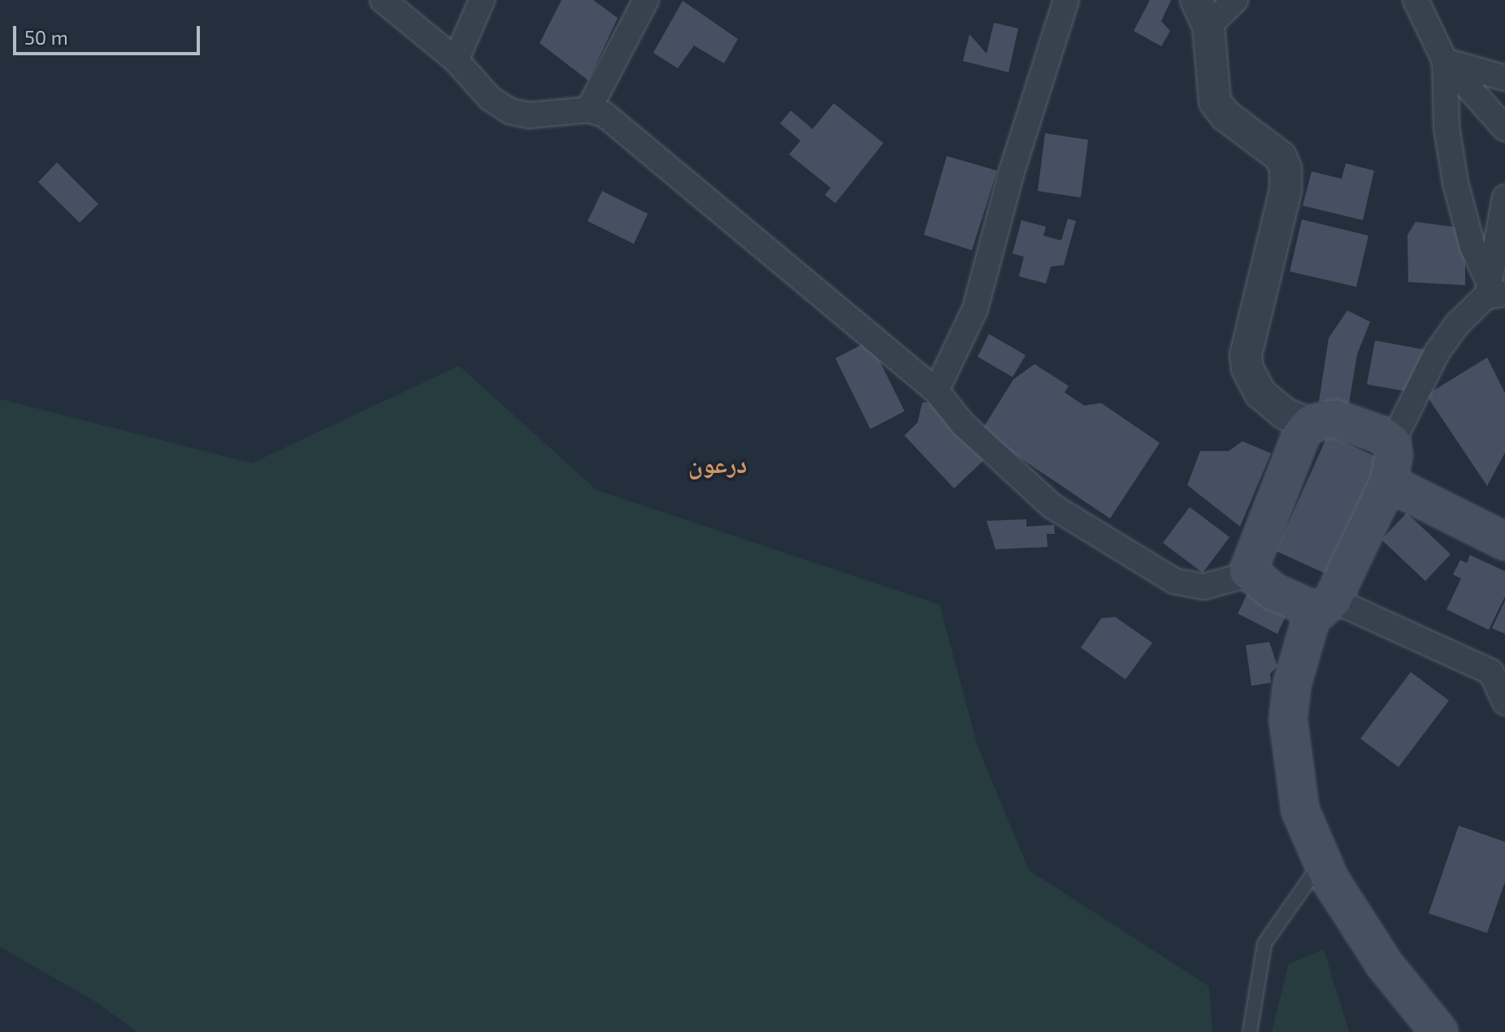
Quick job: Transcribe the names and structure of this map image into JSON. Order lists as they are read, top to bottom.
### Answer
{
  "districts": ["درعون"],
  "scale_bar": "50 m"
}
